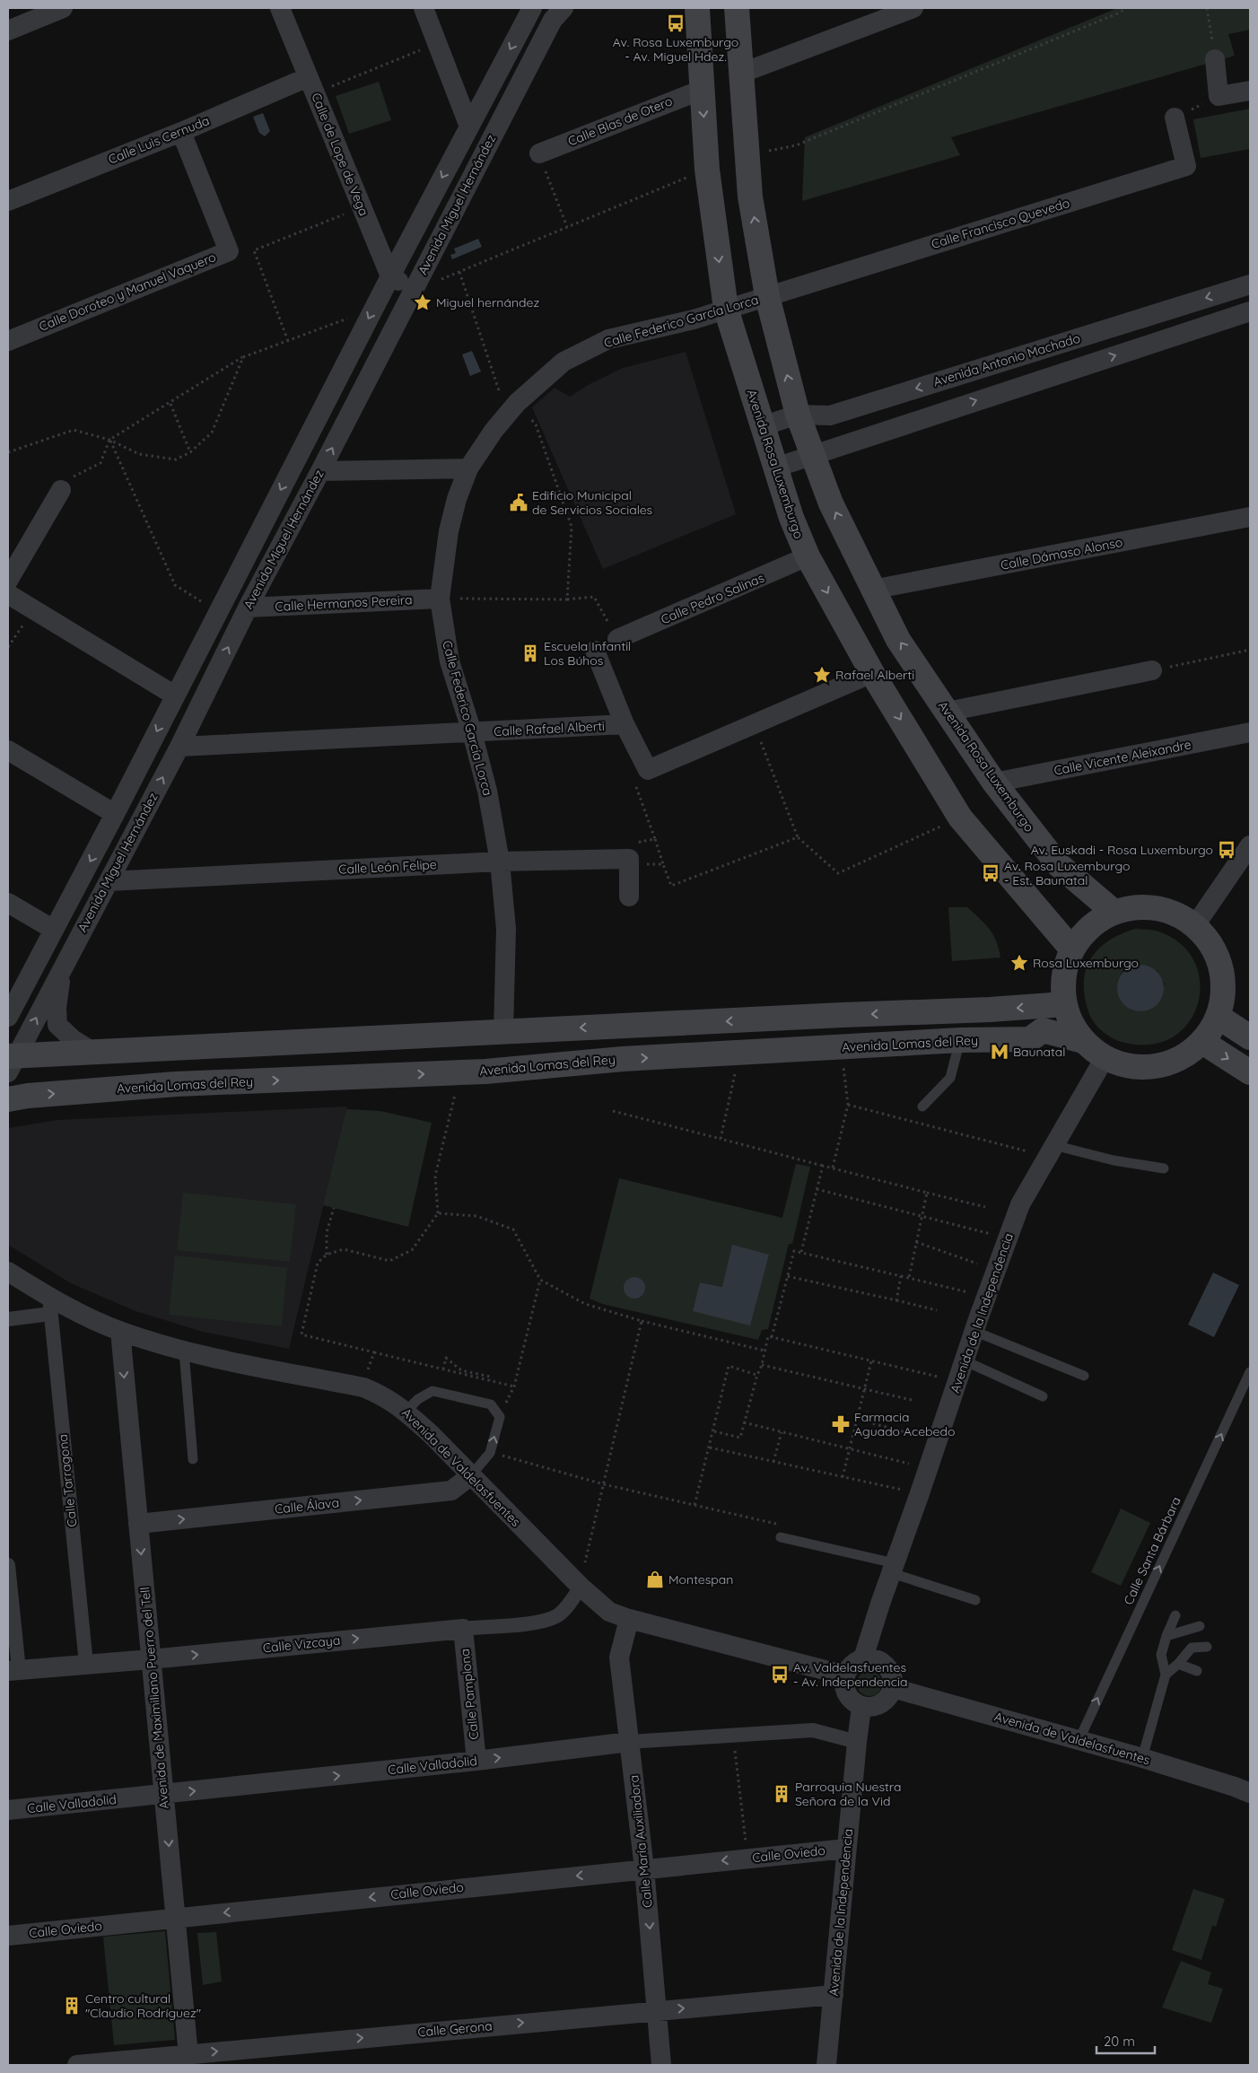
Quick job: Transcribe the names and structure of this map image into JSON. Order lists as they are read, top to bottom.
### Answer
{
  "streets": {
    "main road": ["Avenida Rosa Luxemburgo", "Avenida Lomas del Rey"],
    "street": [
      "Calle Blas de Otero",
      "Calle Luis Cernuda",
      "Calle de Lope de Vega",
      "Avenida Miguel Hernández",
      "Calle Francisco Quevedo",
      "Calle Doroteo y Manuel Vaquero",
      "Calle Federico García Lorca",
      "Avenida Antonio Machado",
      "Calle Dámaso Alonso",
      "Calle Pedro Salinas",
      "Calle Hermanos Pereira",
      "Calle Rafael Alberti",
      "Calle Vicente Aleixandre",
      "Calle León Felipe",
      "Avenida de la Independencia",
      "Avenida de Valdelasfuentes",
      "Calle Tarragona",
      "Calle Álava",
      "Calle Vizcaya",
      "Calle Pamplona",
      "Avenida de Maximiliano Puerro del Tell",
      "Calle Valladolid",
      "Calle María Auxiliadora",
      "Calle Oviedo",
      "Calle Gerona"
    ],
    "lane": ["Calle Santa Bárbara"]
  },
  "crossings": [
    ["Calle Blas de Otero", "Avenida Rosa Luxemburgo"],
    ["Calle Luis Cernuda", "Calle de Lope de Vega"],
    ["Calle Luis Cernuda", "Calle Doroteo y Manuel Vaquero"],
    ["Calle de Lope de Vega", "Avenida Miguel Hernández"],
    ["Avenida Miguel Hernández", "Calle Hermanos Pereira"],
    ["Avenida Miguel Hernández", "Calle Rafael Alberti"],
    ["Avenida Miguel Hernández", "Calle León Felipe"],
    ["Calle Francisco Quevedo", "Calle Federico García Lorca"],
    ["Calle Francisco Quevedo", "Avenida Rosa Luxemburgo"],
    ["Calle Federico García Lorca", "Avenida Rosa Luxemburgo"],
    ["Calle Federico García Lorca", "Calle Hermanos Pereira"],
    ["Calle Federico García Lorca", "Calle Rafael Alberti"],
    ["Calle Federico García Lorca", "Calle León Felipe"],
    ["Avenida Antonio Machado", "Avenida Rosa Luxemburgo"],
    ["Avenida Rosa Luxemburgo", "Calle Dámaso Alonso"],
    ["Avenida Rosa Luxemburgo", "Calle Pedro Salinas"],
    ["Avenida Rosa Luxemburgo", "Calle Vicente Aleixandre"],
    ["Avenida Rosa Luxemburgo", "Avenida Lomas del Rey"],
    ["Avenida Rosa Luxemburgo", "Avenida de la Independencia"],
    ["Avenida Lomas del Rey", "Avenida de la Independencia"],
    ["Avenida de la Independencia", "Avenida de Valdelasfuentes"],
    ["Avenida de la Independencia", "Calle Valladolid"],
    ["Avenida de la Independencia", "Calle Oviedo"],
    ["Avenida de la Independencia", "Calle Gerona"],
    ["Avenida de Valdelasfuentes", "Calle Tarragona"],
    ["Avenida de Valdelasfuentes", "Calle Álava"],
    ["Avenida de Valdelasfuentes", "Calle Santa Bárbara"],
    ["Avenida de Valdelasfuentes", "Calle Vizcaya"],
    ["Avenida de Valdelasfuentes", "Avenida de Maximiliano Puerro del Tell"],
    ["Avenida de Valdelasfuentes", "Calle María Auxiliadora"],
    ["Calle Tarragona", "Calle Vizcaya"],
    ["Calle Álava", "Avenida de Maximiliano Puerro del Tell"],
    ["Calle Vizcaya", "Calle Pamplona"],
    ["Calle Vizcaya", "Avenida de Maximiliano Puerro del Tell"],
    ["Calle Pamplona", "Calle Valladolid"],
    ["Avenida de Maximiliano Puerro del Tell", "Calle Valladolid"],
    ["Avenida de Maximiliano Puerro del Tell", "Calle Oviedo"],
    ["Avenida de Maximiliano Puerro del Tell", "Calle Gerona"],
    ["Calle Valladolid", "Calle María Auxiliadora"],
    ["Calle María Auxiliadora", "Calle Oviedo"],
    ["Calle María Auxiliadora", "Calle Gerona"]
  ],
  "one_way": [
    "Calle Álava",
    "Calle Vizcaya",
    "Avenida de Maximiliano Puerro del Tell",
    "Calle Valladolid",
    "Calle Oviedo",
    "Calle Gerona"
  ],
  "places": {
    "bus stop": [
      "Av. Rosa Luxemburgo - Av. Miguel Hdez.",
      "Av. Euskadi - Rosa Luxemburgo",
      "Av. Rosa Luxemburgo - Est. Baunatal",
      "Av. Valdelasfuentes - Av. Independencia"
    ],
    "place": ["Miguel hernández", "Rafael Alberti", "Rosa Luxemburgo"],
    "public building": ["Edificio Municipal de Servicios Sociales"],
    "building": ["Escuela Infantil Los Búhos", "Parroquia Nuestra Señora de la Vid", "Centro cultural \"Claudio Rodríguez\""],
    "metro station": ["Baunatal"],
    "pharmacy": ["Farmacia Aguado Acebedo"],
    "shop": ["Montespan"]
  },
  "scale_bar": "20 m"
}
